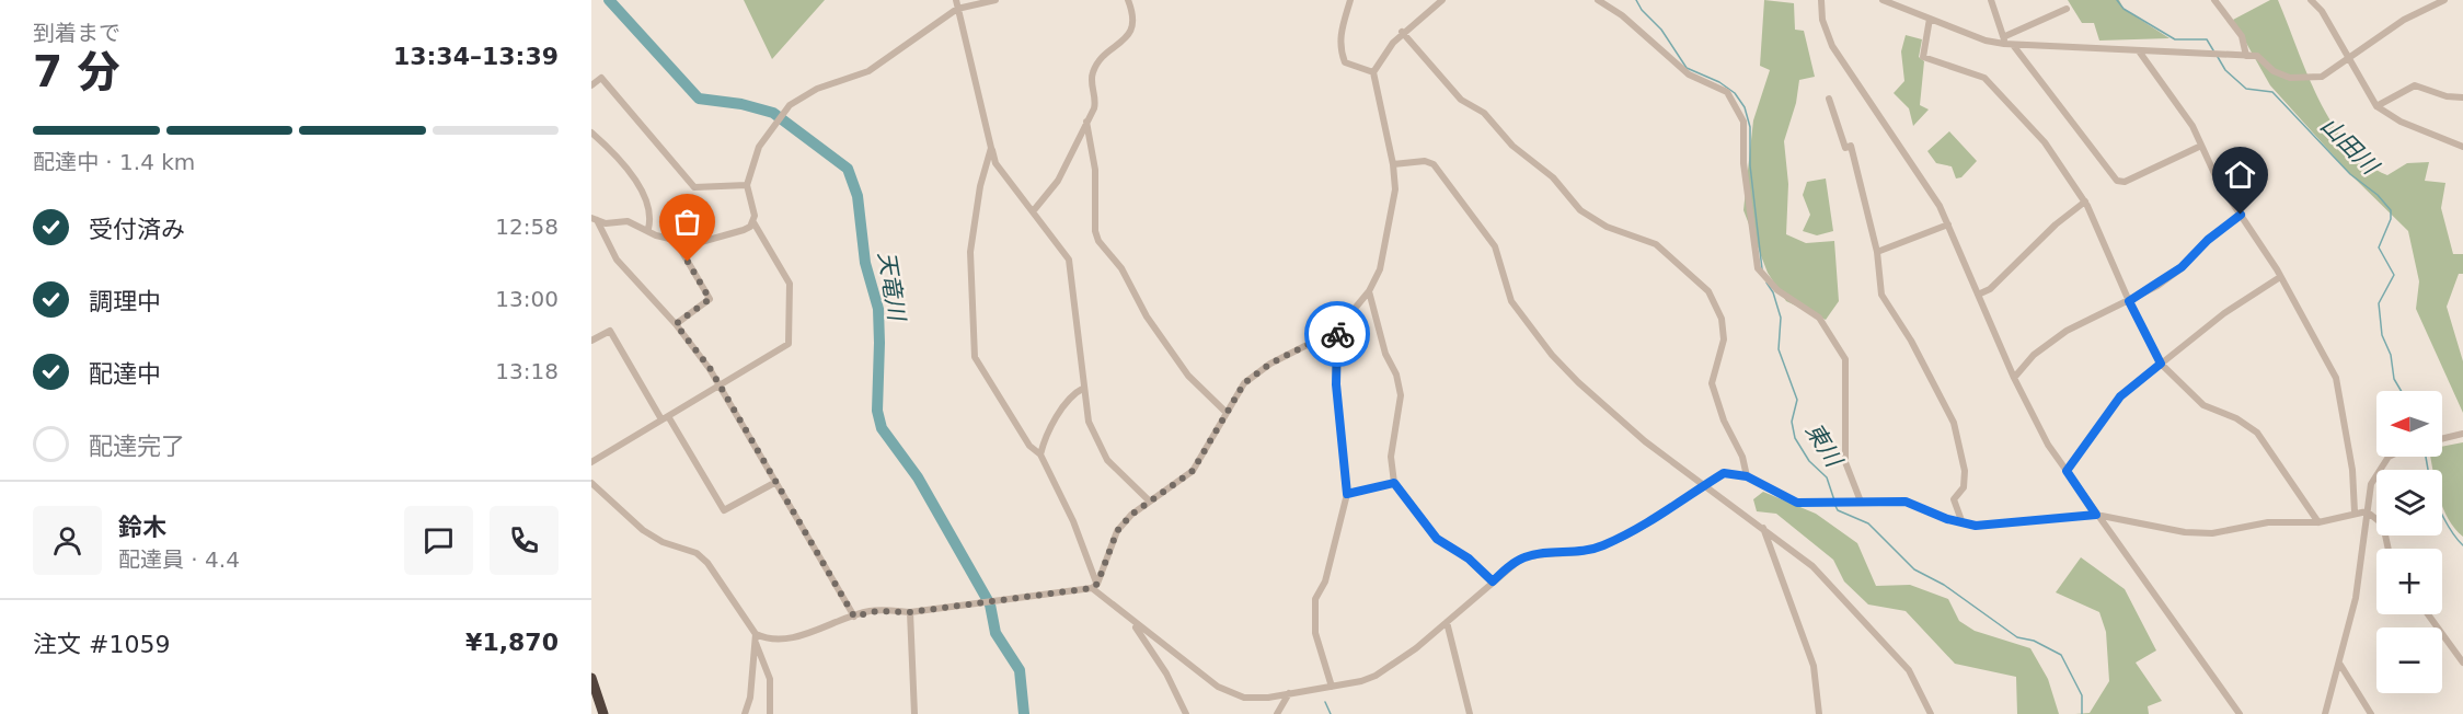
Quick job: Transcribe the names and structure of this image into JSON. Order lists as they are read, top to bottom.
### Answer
{
  "water": ["山田川", "天竜川", "東川"],
  "north": "left",
  "page": {
    "heading": ["7 分", "到着まで", "13:34–13:39"],
    "panel": [
      "鈴木",
      "配達員 · 4.4",
      "注文 #1059",
      "¥1,870"
    ],
    "bar": "配達中 · 1.4 km",
    "list": [
      ["受付済み", "12:58"],
      ["調理中", "13:00"],
      ["配達中", "13:18"],
      "配達完了"
    ],
    "map_buttons": ["+", "−"]
  }
}
